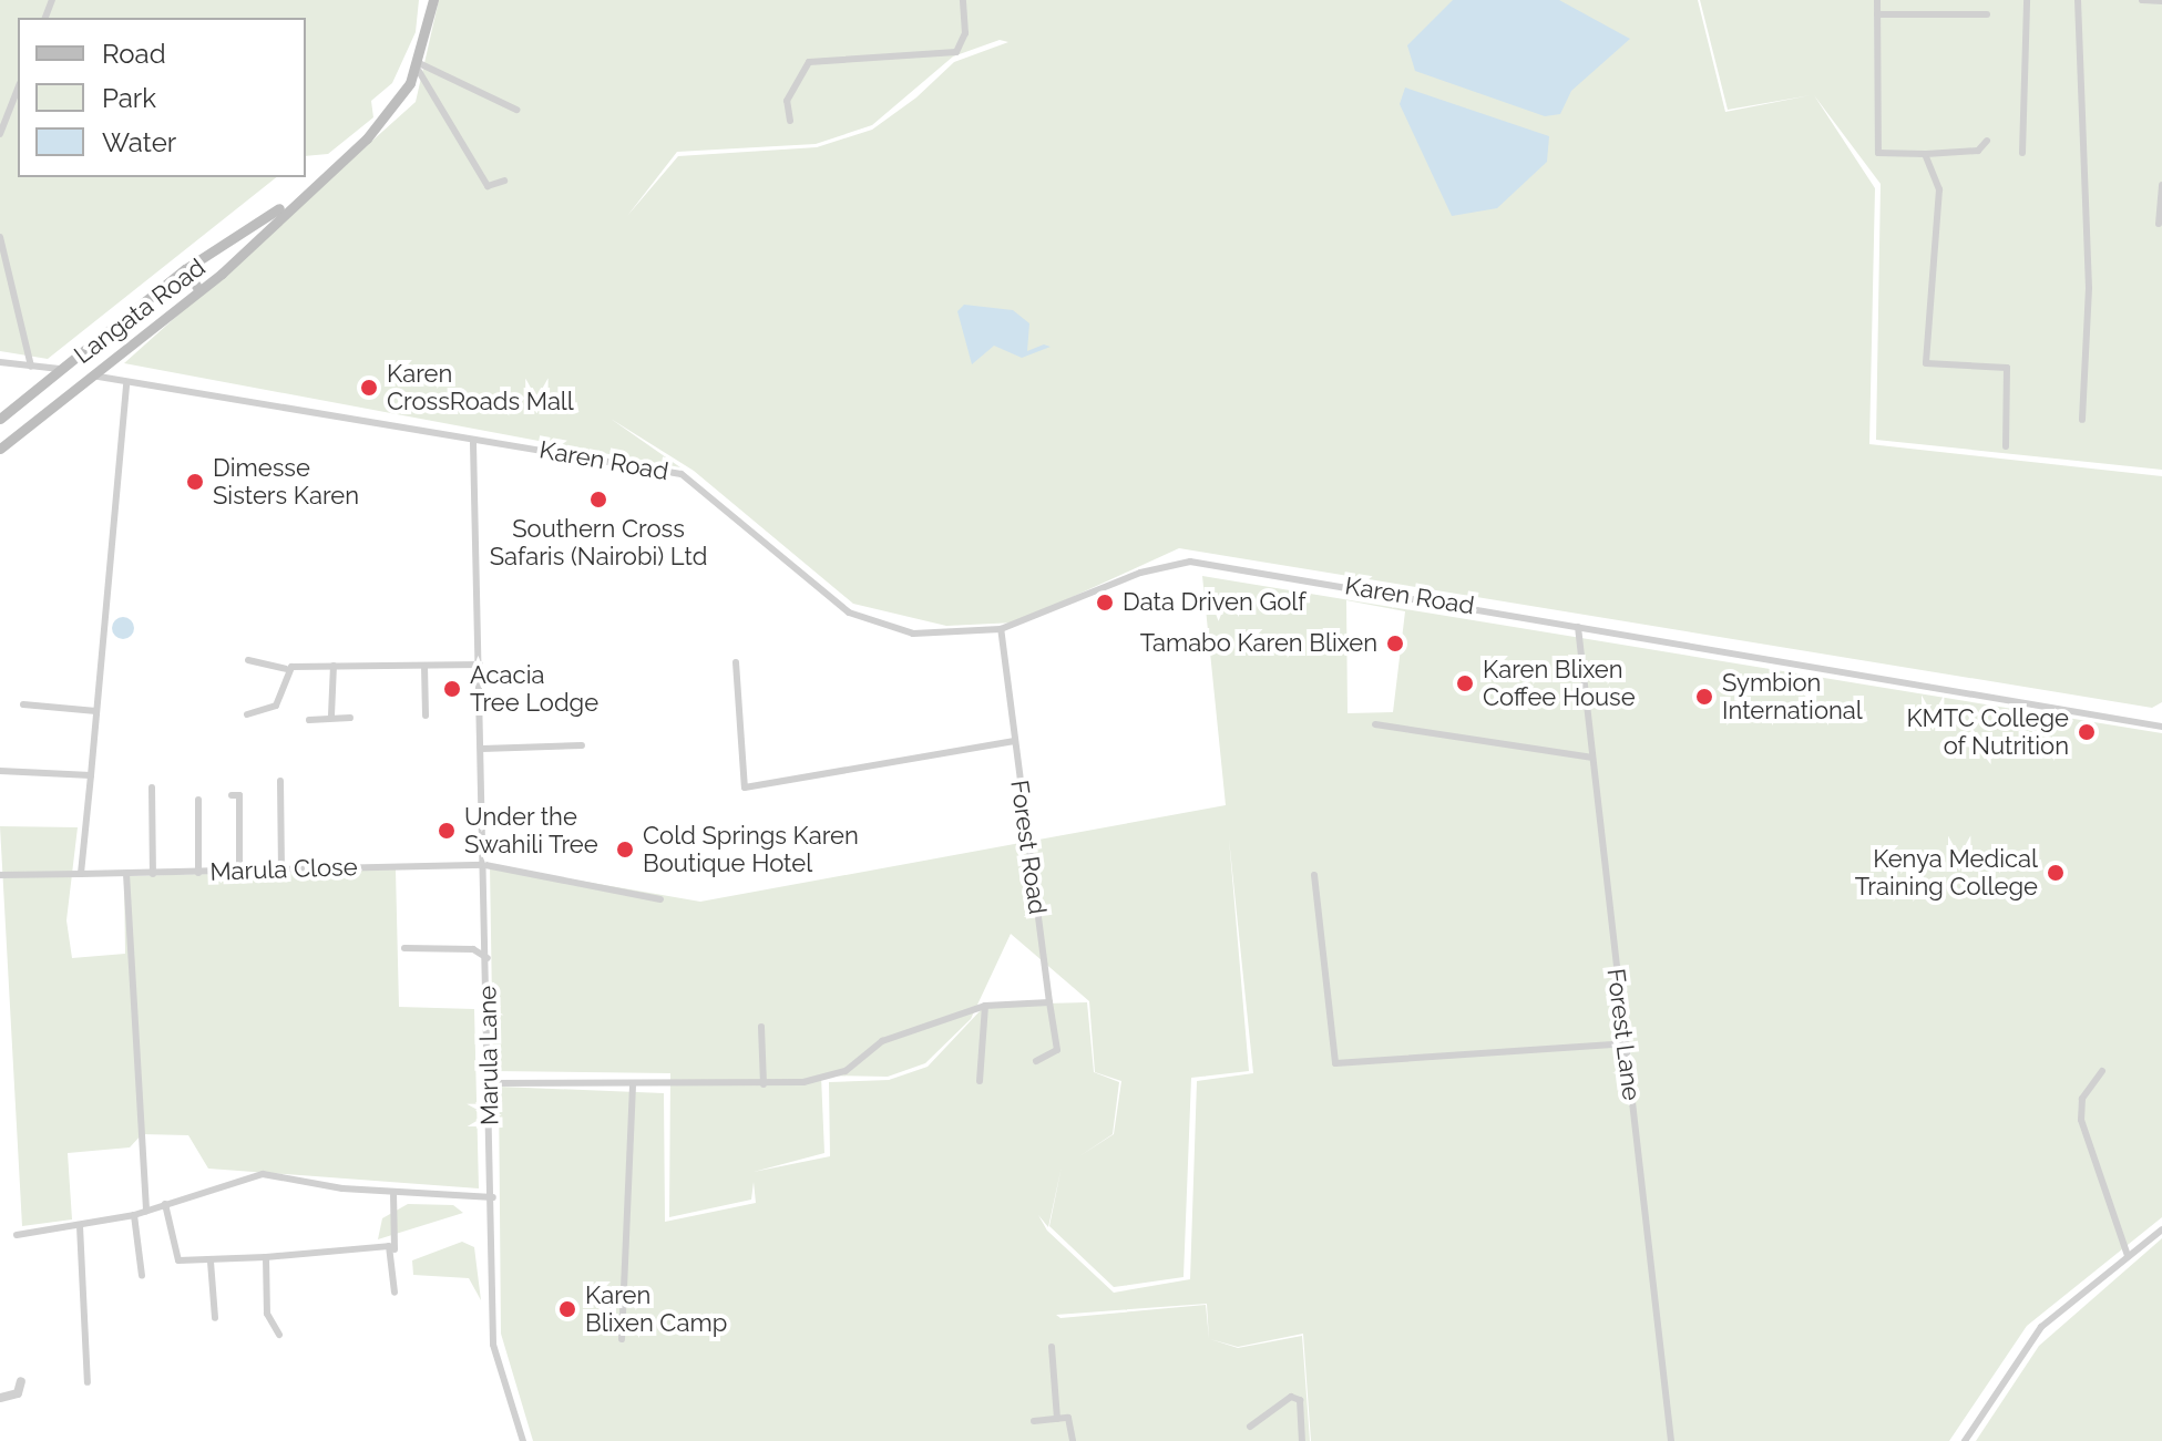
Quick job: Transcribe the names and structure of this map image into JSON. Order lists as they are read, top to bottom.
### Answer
{
  "streets": {
    "main road": ["Langata Road"],
    "street": [
      "Karen Road",
      "Forest Road",
      "Marula Close",
      "Forest Lane",
      "Marula Lane"
    ]
  },
  "crossings": [
    ["Langata Road", "Karen Road"],
    ["Karen Road", "Forest Road"],
    ["Karen Road", "Forest Lane"],
    ["Karen Road", "Marula Lane"],
    ["Marula Close", "Marula Lane"]
  ],
  "places": [
    "Karen CrossRoads Mall",
    "Dimesse Sisters Karen",
    "Southern Cross Safaris (Nairobi) Ltd",
    "Data Driven Golf",
    "Tamabo Karen Blixen",
    "Karen Blixen Coffee House",
    "Acacia Tree Lodge",
    "Symbion International",
    "KMTC College of Nutrition",
    "Under the Swahili Tree",
    "Cold Springs Karen Boutique Hotel",
    "Kenya Medical Training College",
    "Karen Blixen Camp"
  ],
  "legend": ["Road", "Park", "Water"]
}
